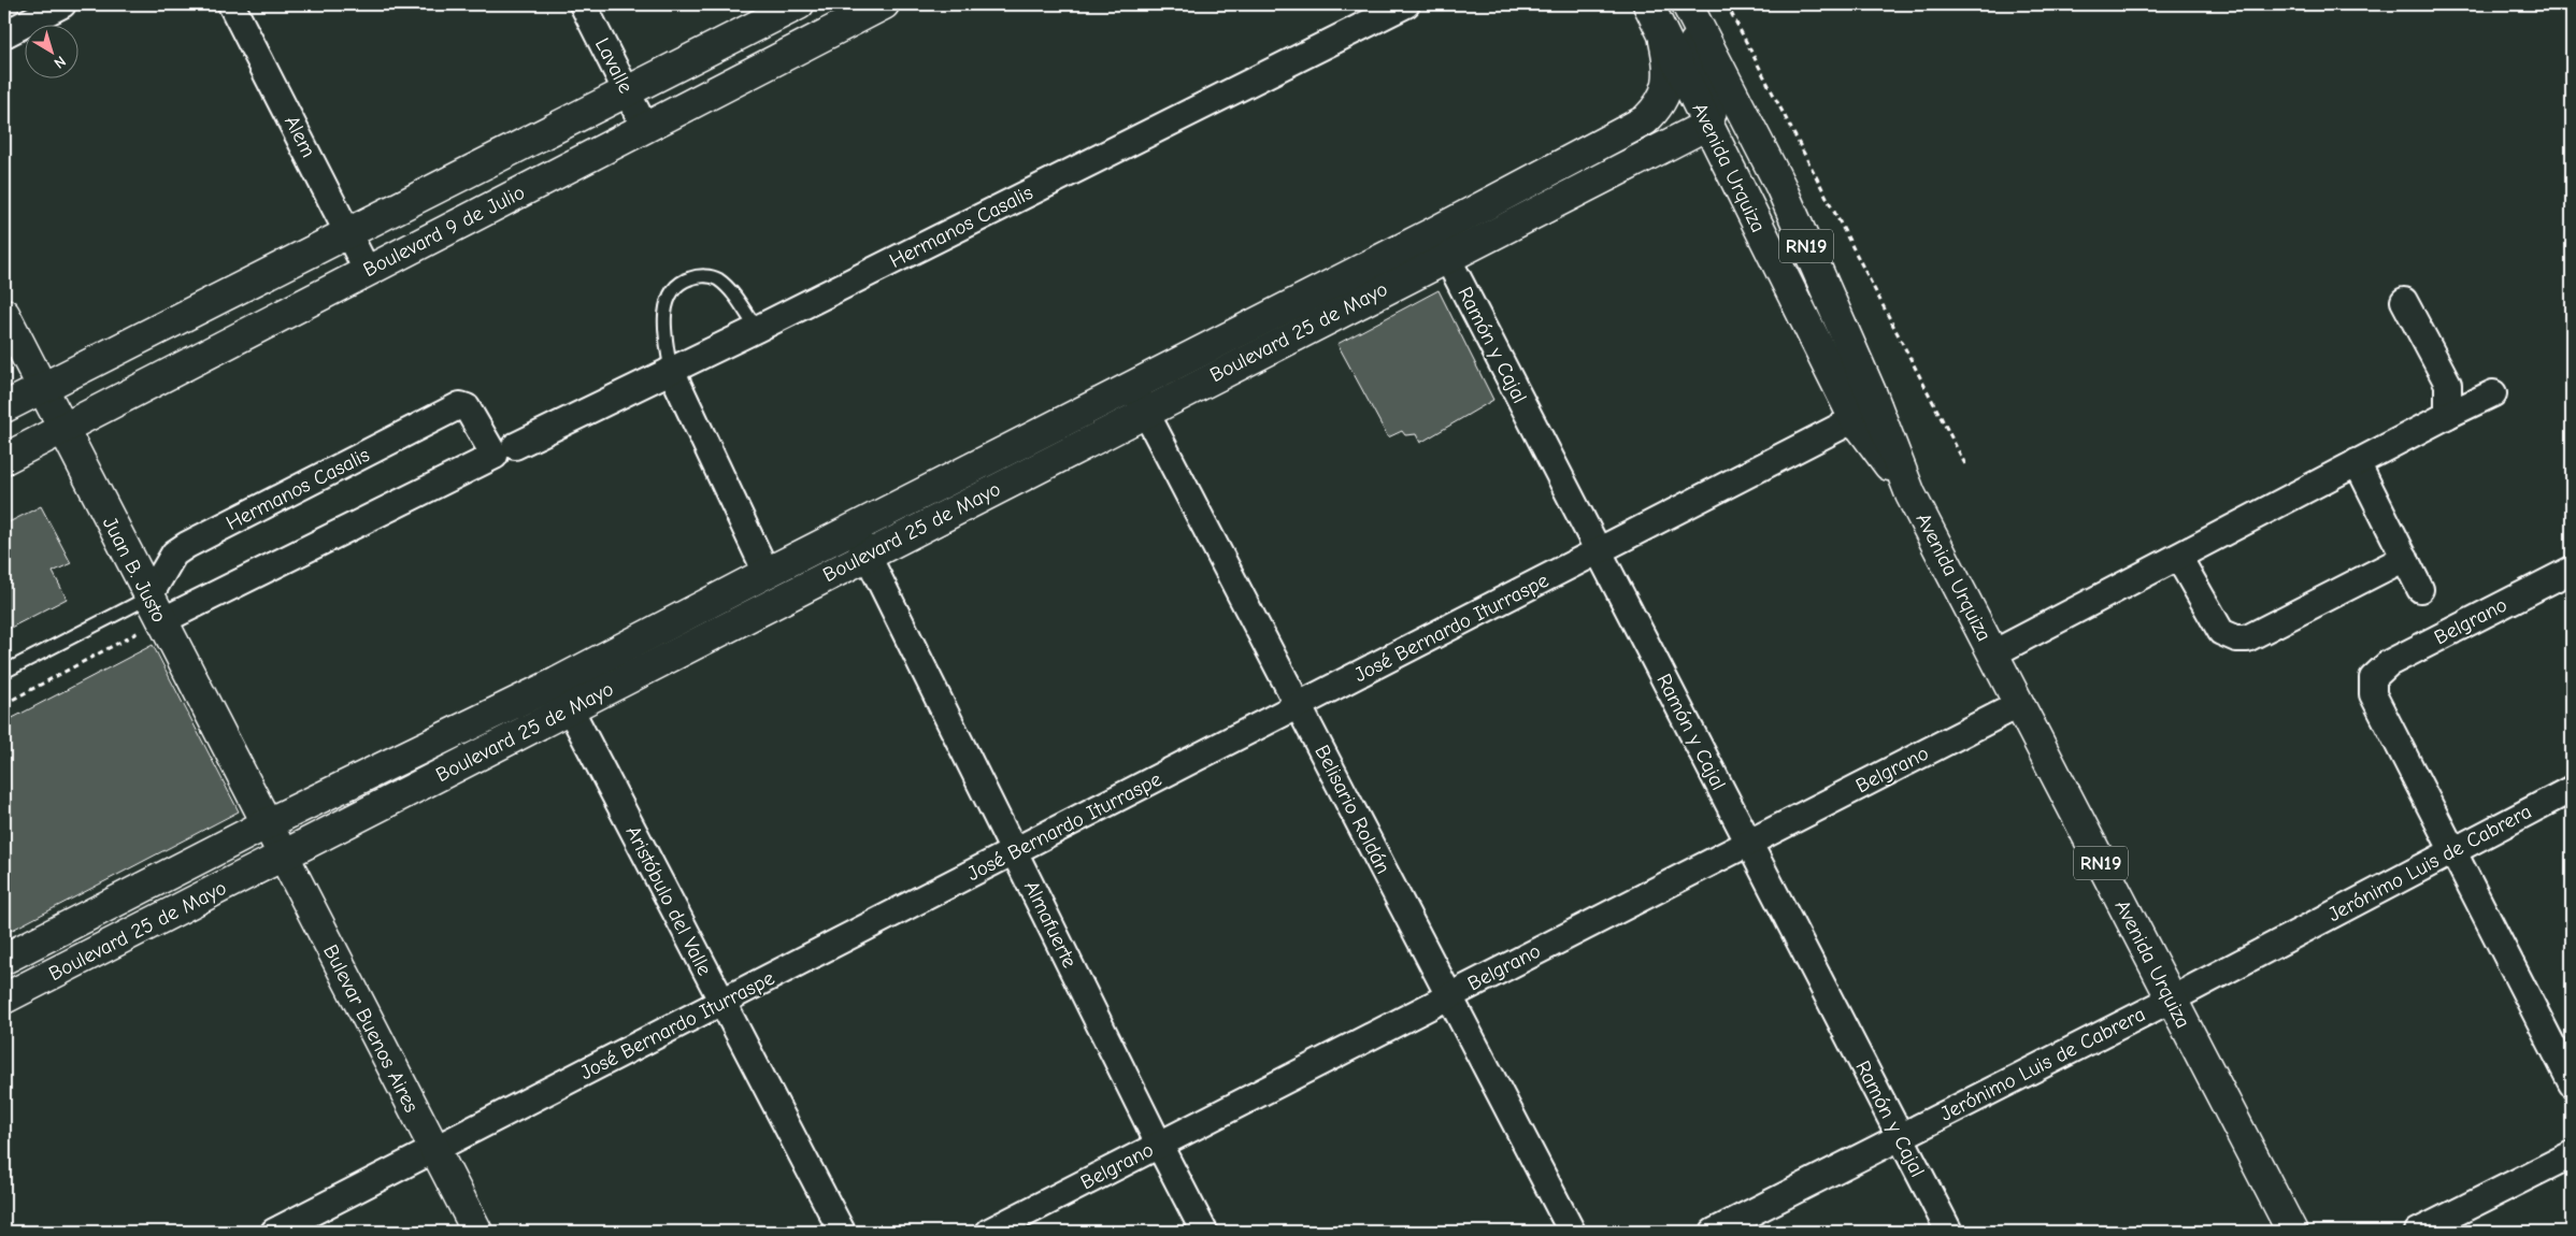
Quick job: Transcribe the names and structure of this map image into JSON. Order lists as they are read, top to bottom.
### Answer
{
  "streets": {
    "main road": [
      "Avenida Urquiza",
      "Boulevard 9 de Julio",
      "RN19",
      "Boulevard 25 de Mayo",
      "Juan B. Justo",
      "Bulevar Buenos Aires"
    ],
    "street": [
      "Lavalle",
      "Alem",
      "Hermanos Casalis",
      "Ramón y Cajal",
      "Belgrano",
      "José Bernardo Iturraspe",
      "Belisario Roldán",
      "Jerónimo Luis de Cabrera",
      "Aristóbulo del Valle",
      "Almafuerte"
    ]
  },
  "crossings": [
    ["Lavalle", "Boulevard 9 de Julio"],
    ["Alem", "Boulevard 9 de Julio"],
    ["Avenida Urquiza", "Boulevard 25 de Mayo"],
    ["Avenida Urquiza", "Belgrano"],
    ["Avenida Urquiza", "José Bernardo Iturraspe"],
    ["Avenida Urquiza", "Jerónimo Luis de Cabrera"],
    ["Hermanos Casalis", "Juan B. Justo"],
    ["Boulevard 9 de Julio", "Juan B. Justo"],
    ["Boulevard 25 de Mayo", "Ramón y Cajal"],
    ["Boulevard 25 de Mayo", "Juan B. Justo"],
    ["Boulevard 25 de Mayo", "Belisario Roldán"],
    ["Boulevard 25 de Mayo", "Aristóbulo del Valle"],
    ["Boulevard 25 de Mayo", "Almafuerte"],
    ["Boulevard 25 de Mayo", "Bulevar Buenos Aires"],
    ["Ramón y Cajal", "Belgrano"],
    ["Ramón y Cajal", "José Bernardo Iturraspe"],
    ["Ramón y Cajal", "Jerónimo Luis de Cabrera"],
    ["Juan B. Justo", "Bulevar Buenos Aires"],
    ["Belgrano", "Belisario Roldán"],
    ["Belgrano", "Jerónimo Luis de Cabrera"],
    ["Belgrano", "Almafuerte"],
    ["José Bernardo Iturraspe", "Belisario Roldán"],
    ["José Bernardo Iturraspe", "Aristóbulo del Valle"],
    ["José Bernardo Iturraspe", "Almafuerte"],
    ["José Bernardo Iturraspe", "Bulevar Buenos Aires"]
  ],
  "north": "bottom right"
}
